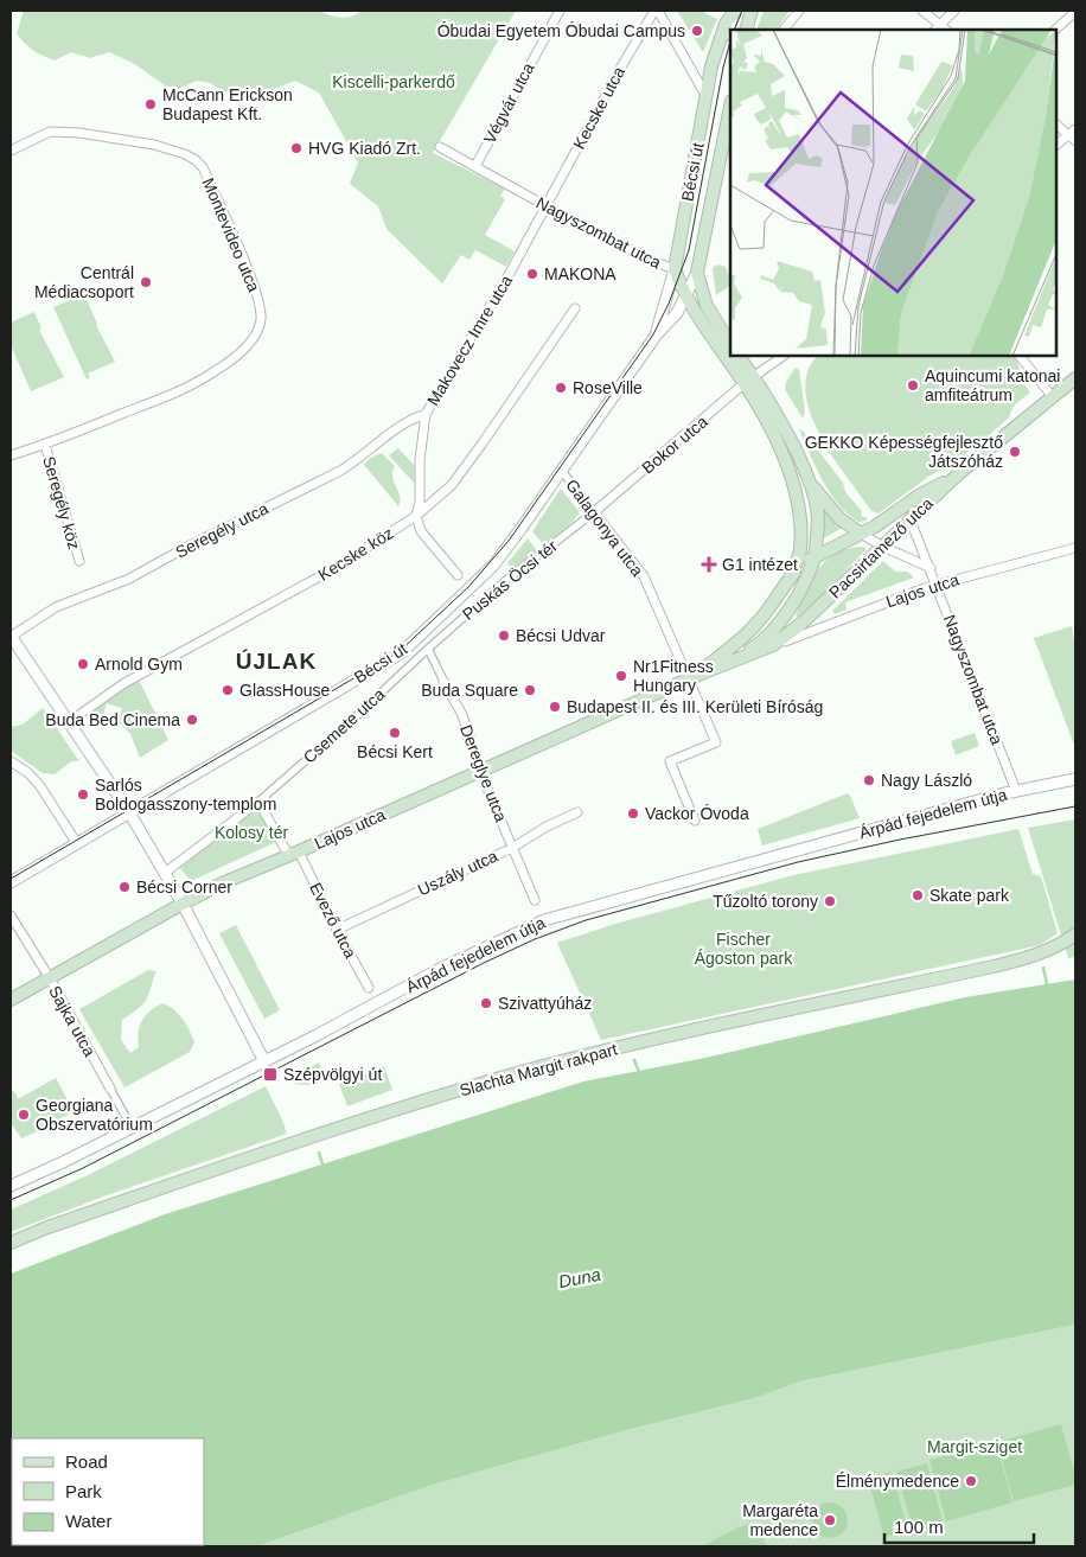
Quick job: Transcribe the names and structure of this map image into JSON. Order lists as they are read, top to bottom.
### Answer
{
  "streets": {
    "main road": [
      "Bécsi út",
      "Nagyszombat utca",
      "Pacsirtamező utca",
      "Lajos utca",
      "Slachta Margit rakpart"
    ],
    "street": [
      "Végvár utca",
      "Kecske utca",
      "Montevideo utca",
      "Makovecz Imre utca",
      "Bokor utca",
      "Seregély köz",
      "Galagonya utca",
      "Seregély utca",
      "Kecske köz",
      "Puskás Öcsi tér",
      "Csemete utca",
      "Dereglye utca",
      "Árpád fejedelem útja",
      "Uszály utca",
      "Evező utca",
      "Sajka utca"
    ]
  },
  "crossings": [
    ["Végvár utca", "Nagyszombat utca"],
    ["Kecske utca", "Nagyszombat utca"],
    ["Kecske utca", "Makovecz Imre utca"],
    ["Bécsi út", "Nagyszombat utca"],
    ["Bécsi út", "Galagonya utca"],
    ["Nagyszombat utca", "Makovecz Imre utca"],
    ["Nagyszombat utca", "Bokor utca"],
    ["Nagyszombat utca", "Pacsirtamező utca"],
    ["Nagyszombat utca", "Lajos utca"],
    ["Nagyszombat utca", "Árpád fejedelem útja"],
    ["Montevideo utca", "Seregély köz"],
    ["Makovecz Imre utca", "Seregély utca"],
    ["Makovecz Imre utca", "Kecske köz"],
    ["Bokor utca", "Galagonya utca"],
    ["Bokor utca", "Puskás Öcsi tér"],
    ["Galagonya utca", "Puskás Öcsi tér"],
    ["Galagonya utca", "Lajos utca"],
    ["Pacsirtamező utca", "Lajos utca"],
    ["Puskás Öcsi tér", "Csemete utca"],
    ["Puskás Öcsi tér", "Dereglye utca"],
    ["Lajos utca", "Dereglye utca"],
    ["Lajos utca", "Evező utca"],
    ["Lajos utca", "Sajka utca"],
    ["Csemete utca", "Dereglye utca"],
    ["Dereglye utca", "Uszály utca"],
    ["Árpád fejedelem útja", "Sajka utca"],
    ["Uszály utca", "Evező utca"]
  ],
  "districts": ["ÚJLAK"],
  "water": ["Duna"],
  "parks": [
    "Kiscelli-parkerdő",
    "Kolosy tér",
    "Fischer Ágoston park",
    "Margit-sziget"
  ],
  "places": {
    "other": [
      "Óbudai Egyetem Óbudai Campus",
      "McCann Erickson Budapest Kft.",
      "HVG Kiadó Zrt.",
      "MAKONA",
      "Centrál Médiacsoport",
      "Aquincumi katonai amfiteátrum",
      "RoseVille",
      "GEKKO Képességfejlesztő Játszóház",
      "Bécsi Udvar",
      "Arnold Gym",
      "Nr1Fitness Hungary",
      "GlassHouse",
      "Buda Square",
      "Budapest II. és III. Kerületi Bíróság",
      "Buda Bed Cinema",
      "Bécsi Kert",
      "Nagy László",
      "Sarlós Boldogasszony-templom",
      "Vackor Óvoda",
      "Bécsi Corner",
      "Skate park",
      "Tűzoltó torony",
      "Szivattyúház",
      "Georgiana Obszervatórium",
      "Élménymedence",
      "Margaréta medence"
    ],
    "health": ["G1 intézet"],
    "transit": ["Szépvölgyi út"]
  },
  "legend": ["Road", "Park", "Water"],
  "scale_bar": "100 m"
}
